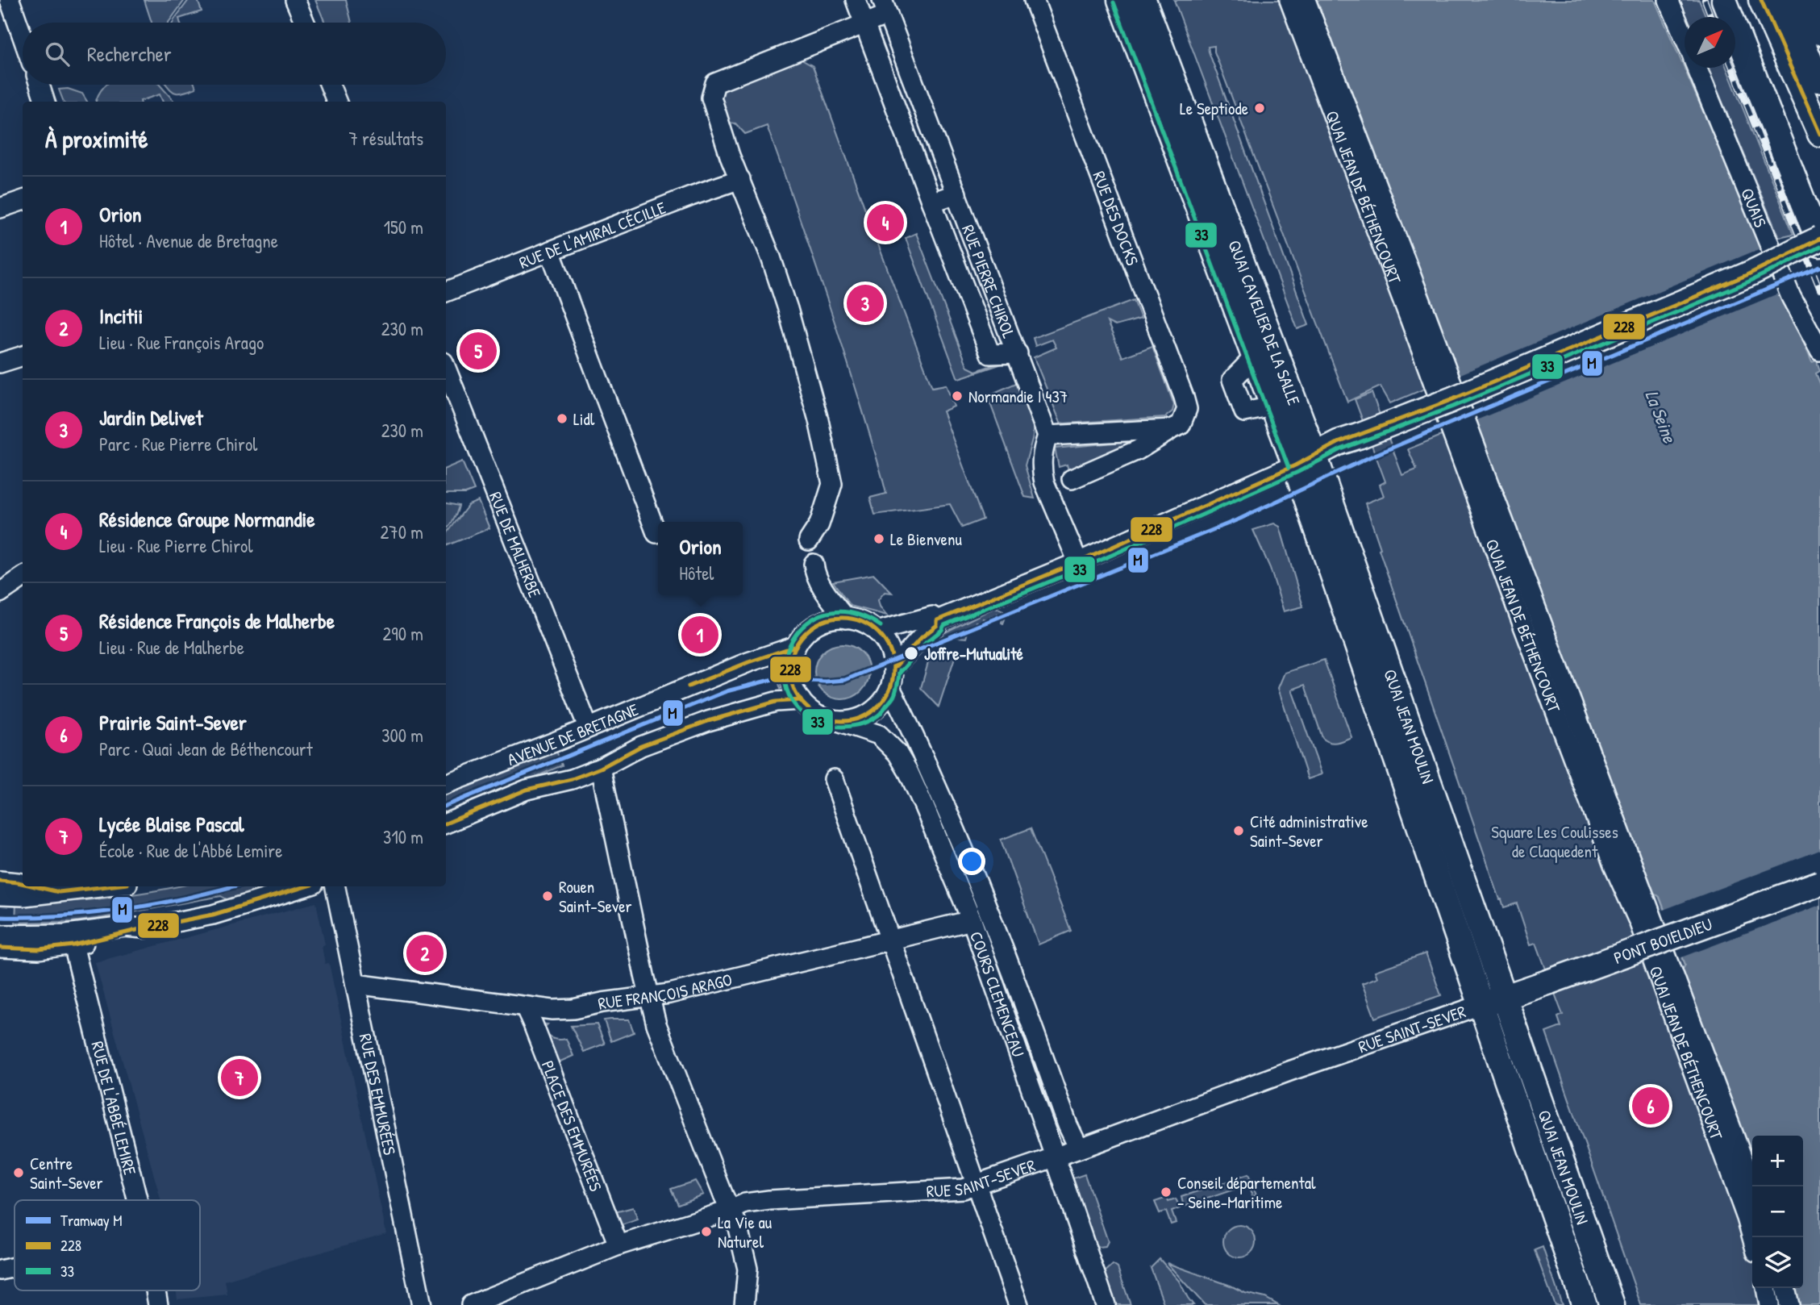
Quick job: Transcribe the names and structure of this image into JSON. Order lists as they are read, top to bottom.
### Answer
{
  "streets": {
    "main road": ["QUAI CAVELIER DE LA SALLE", "QUAI JEAN MOULIN", "PONT BOIELDIEU"],
    "street": [
      "QUAI JEAN DE BÉTHENCOURT",
      "QUAIS",
      "RUE DES DOCKS",
      "RUE DE L'AMIRAL CÉCILLE",
      "RUE PIERRE CHIROL",
      "RUE DE MALHERBE",
      "AVENUE DE BRETAGNE",
      "RUE FRANÇOIS ARAGO",
      "COURS CLEMENCEAU",
      "RUE SAINT-SEVER",
      "RUE DES EMMURÉES",
      "RUE DE L'ABBÉ LEMIRE",
      "PLACE DES EMMURÉES"
    ]
  },
  "crossings": [
    ["QUAI CAVELIER DE LA SALLE", "QUAI JEAN MOULIN"],
    ["RUE DE MALHERBE", "AVENUE DE BRETAGNE"],
    ["QUAI JEAN MOULIN", "PONT BOIELDIEU"],
    ["QUAI JEAN MOULIN", "RUE SAINT-SEVER"],
    ["AVENUE DE BRETAGNE", "COURS CLEMENCEAU"],
    ["RUE FRANÇOIS ARAGO", "COURS CLEMENCEAU"],
    ["RUE FRANÇOIS ARAGO", "RUE DES EMMURÉES"],
    ["RUE FRANÇOIS ARAGO", "PLACE DES EMMURÉES"],
    ["COURS CLEMENCEAU", "RUE SAINT-SEVER"],
    ["RUE SAINT-SEVER", "PLACE DES EMMURÉES"]
  ],
  "water": ["La Seine"],
  "parks": ["Square Les Coulisses de Claquedent"],
  "places": [
    "Le Septiode",
    "Normandie I 437",
    "Lidl",
    "Le Bienvenu",
    "Joffre-Mutualité",
    "Cité administrative Saint-Sever",
    "Rouen Saint-Sever",
    "Centre Saint-Sever",
    "Conseil départemental - Seine-Maritime",
    "La Vie au Naturel"
  ],
  "lines": ["transit line 228", "transit line 33", "tram line M"],
  "legend": ["Tramway M", "228", "33"],
  "north": "top right",
  "page": {
    "search": "Rechercher",
    "heading": ["À proximité", "7 résultats"],
    "list": [
      {
        "mark": "1",
        "name": "Orion",
        "note": "Hôtel · Avenue de Bretagne",
        "value": "150 m"
      },
      {
        "mark": "2",
        "name": "Incitii",
        "note": "Lieu · Rue François Arago",
        "value": "230 m"
      },
      {
        "mark": "3",
        "name": "Jardin Delivet",
        "note": "Parc · Rue Pierre Chirol",
        "value": "230 m"
      },
      {
        "mark": "4",
        "name": "Résidence Groupe Normandie",
        "note": "Lieu · Rue Pierre Chirol",
        "value": "270 m"
      },
      {
        "mark": "5",
        "name": "Résidence François de Malherbe",
        "note": "Lieu · Rue de Malherbe",
        "value": "290 m"
      },
      {
        "mark": "6",
        "name": "Prairie Saint-Sever",
        "note": "Parc · Quai Jean de Béthencourt",
        "value": "300 m"
      },
      {
        "mark": "7",
        "name": "Lycée Blaise Pascal",
        "note": "École · Rue de l'Abbé Lemire",
        "value": "310 m"
      }
    ],
    "pins": [
      "4",
      "3",
      "5",
      "1",
      "2",
      "7",
      "6"
    ],
    "popup": ["Orion", "Hôtel"],
    "map_buttons": ["+", "−"]
  }
}
